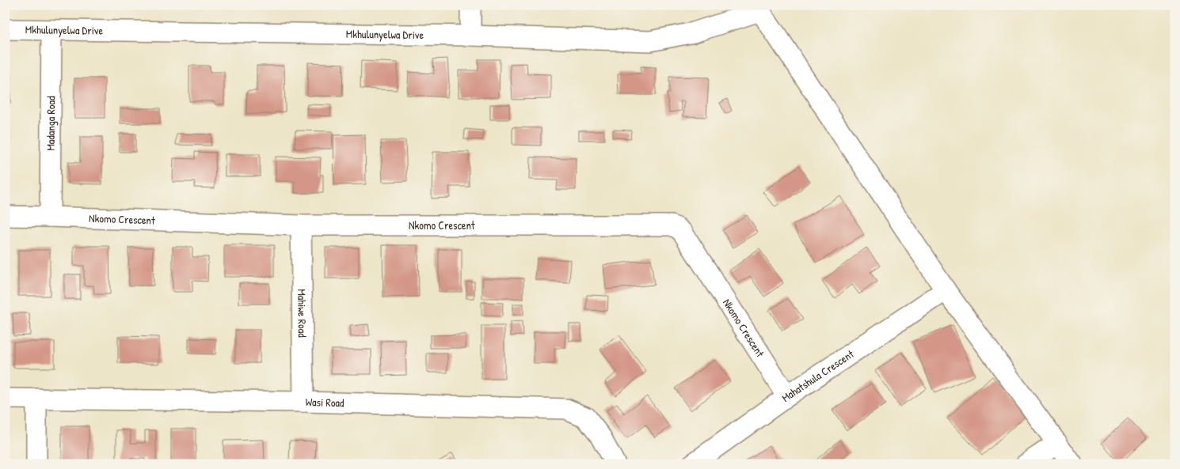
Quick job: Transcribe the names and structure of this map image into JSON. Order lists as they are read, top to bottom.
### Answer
{
  "streets": {
    "street": [
      "Mkhulunyelwa Drive",
      "Madanga Road",
      "Nkomo Crescent",
      "Mahiwe Road",
      "Mahatshula Crescent",
      "Wasi Road"
    ]
  },
  "crossings": [
    ["Mkhulunyelwa Drive", "Madanga Road"],
    ["Madanga Road", "Nkomo Crescent"],
    ["Nkomo Crescent", "Mahiwe Road"],
    ["Nkomo Crescent", "Mahatshula Crescent"],
    ["Mahiwe Road", "Wasi Road"]
  ]
}
